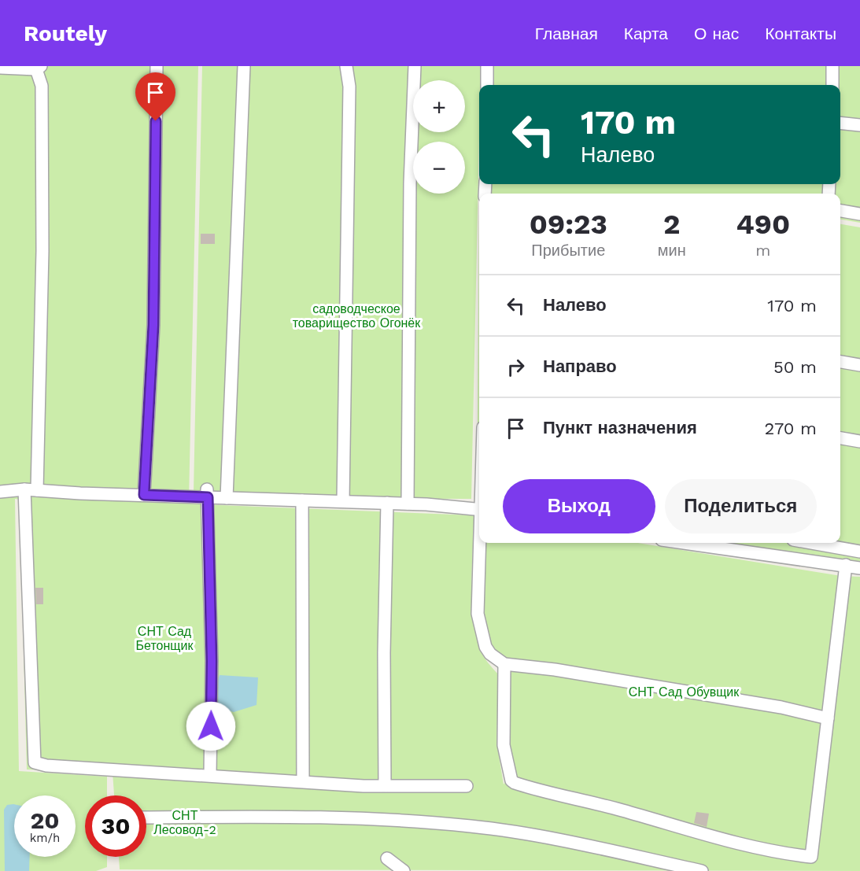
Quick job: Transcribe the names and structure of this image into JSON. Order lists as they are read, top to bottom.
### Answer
{
  "parks": [
    "садоводческое товарищество Огонёк",
    "СНТ Сад Бетонщик",
    "СНТ Сад Обувщик",
    "СНТ Лесовод-2"
  ],
  "page": {
    "header": "Routely",
    "nav": [
      "Главная",
      "Карта",
      "О нас",
      "Контакты"
    ],
    "map_buttons": ["+", "−"],
    "turn": ["170 m", "Налево"],
    "eta": [
      "09:23",
      "Прибытие",
      "2",
      "мин",
      "490",
      "m"
    ],
    "list": [
      {
        "name": "Налево",
        "value": "170 m"
      },
      {
        "name": "Направо",
        "value": "50 m"
      },
      {
        "name": "Пункт назначения",
        "value": "270 m"
      }
    ],
    "buttons": ["Выход", "Поделиться"],
    "speed": "20 km/h",
    "limit": "30"
  }
}
